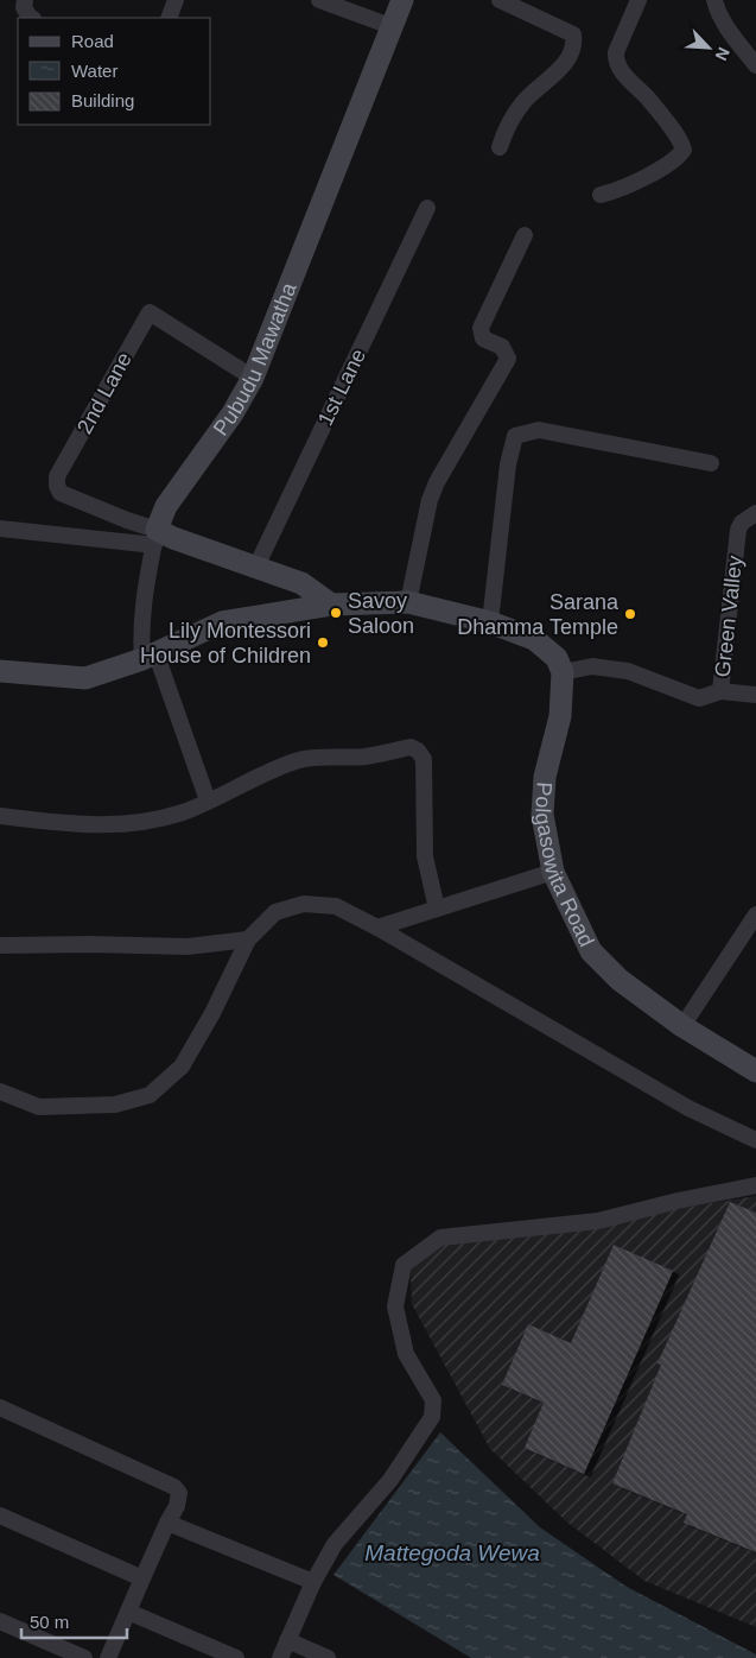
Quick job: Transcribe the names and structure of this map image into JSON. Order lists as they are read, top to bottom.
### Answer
{
  "streets": {
    "street": [
      "Pubudu Mawatha",
      "1st Lane",
      "2nd Lane",
      "Green Valley",
      "Polgasowita Road"
    ]
  },
  "crossings": [
    ["Pubudu Mawatha", "2nd Lane"]
  ],
  "water": ["Mattegoda Wewa"],
  "places": ["Savoy Saloon", "Sarana Dhamma Temple", "Lily Montessori House of Children"],
  "legend": ["Road", "Water", "Building"],
  "scale_bar": "50 m",
  "north": "bottom right"
}
